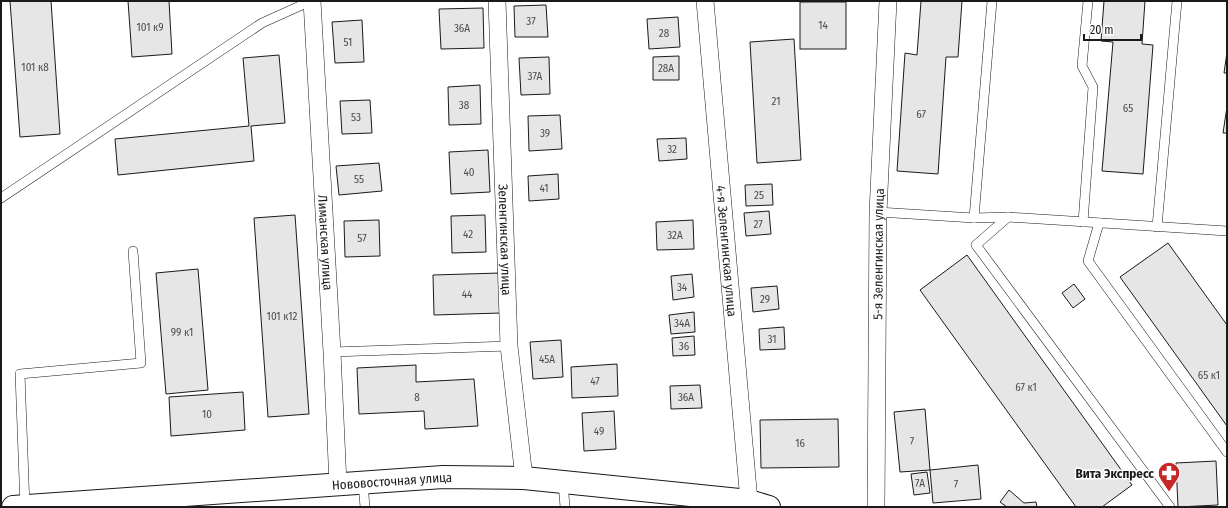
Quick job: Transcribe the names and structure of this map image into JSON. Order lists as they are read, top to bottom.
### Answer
{
  "streets": {
    "main road": ["Нововосточная улица"],
    "street": [
      "Зеленгинская улица",
      "Лиманская улица",
      "4-я Зеленгинская улица",
      "5-я Зеленгинская улица"
    ]
  },
  "crossings": [
    ["Зеленгинская улица", "Нововосточная улица"],
    ["Лиманская улица", "Нововосточная улица"],
    ["4-я Зеленгинская улица", "Нововосточная улица"]
  ],
  "places": {
    "pharmacy": ["Вита Экспресс"]
  },
  "house_numbers": [
    "37",
    "14",
    "101 к9",
    "36А",
    "28",
    "51",
    "101 к8",
    "28А",
    "37А",
    "21",
    "38",
    "65",
    "67",
    "53",
    "39",
    "32",
    "40",
    "55",
    "41",
    "25",
    "27",
    "42",
    "32А",
    "57",
    "34",
    "44",
    "29",
    "101 к12",
    "34А",
    "99 к1",
    "31",
    "36",
    "45А",
    "65 к1",
    "47",
    "67 к1",
    "8",
    "36А",
    "10",
    "49",
    "7",
    "16",
    "7А",
    "7"
  ],
  "scale_bar": "20 m"
}
